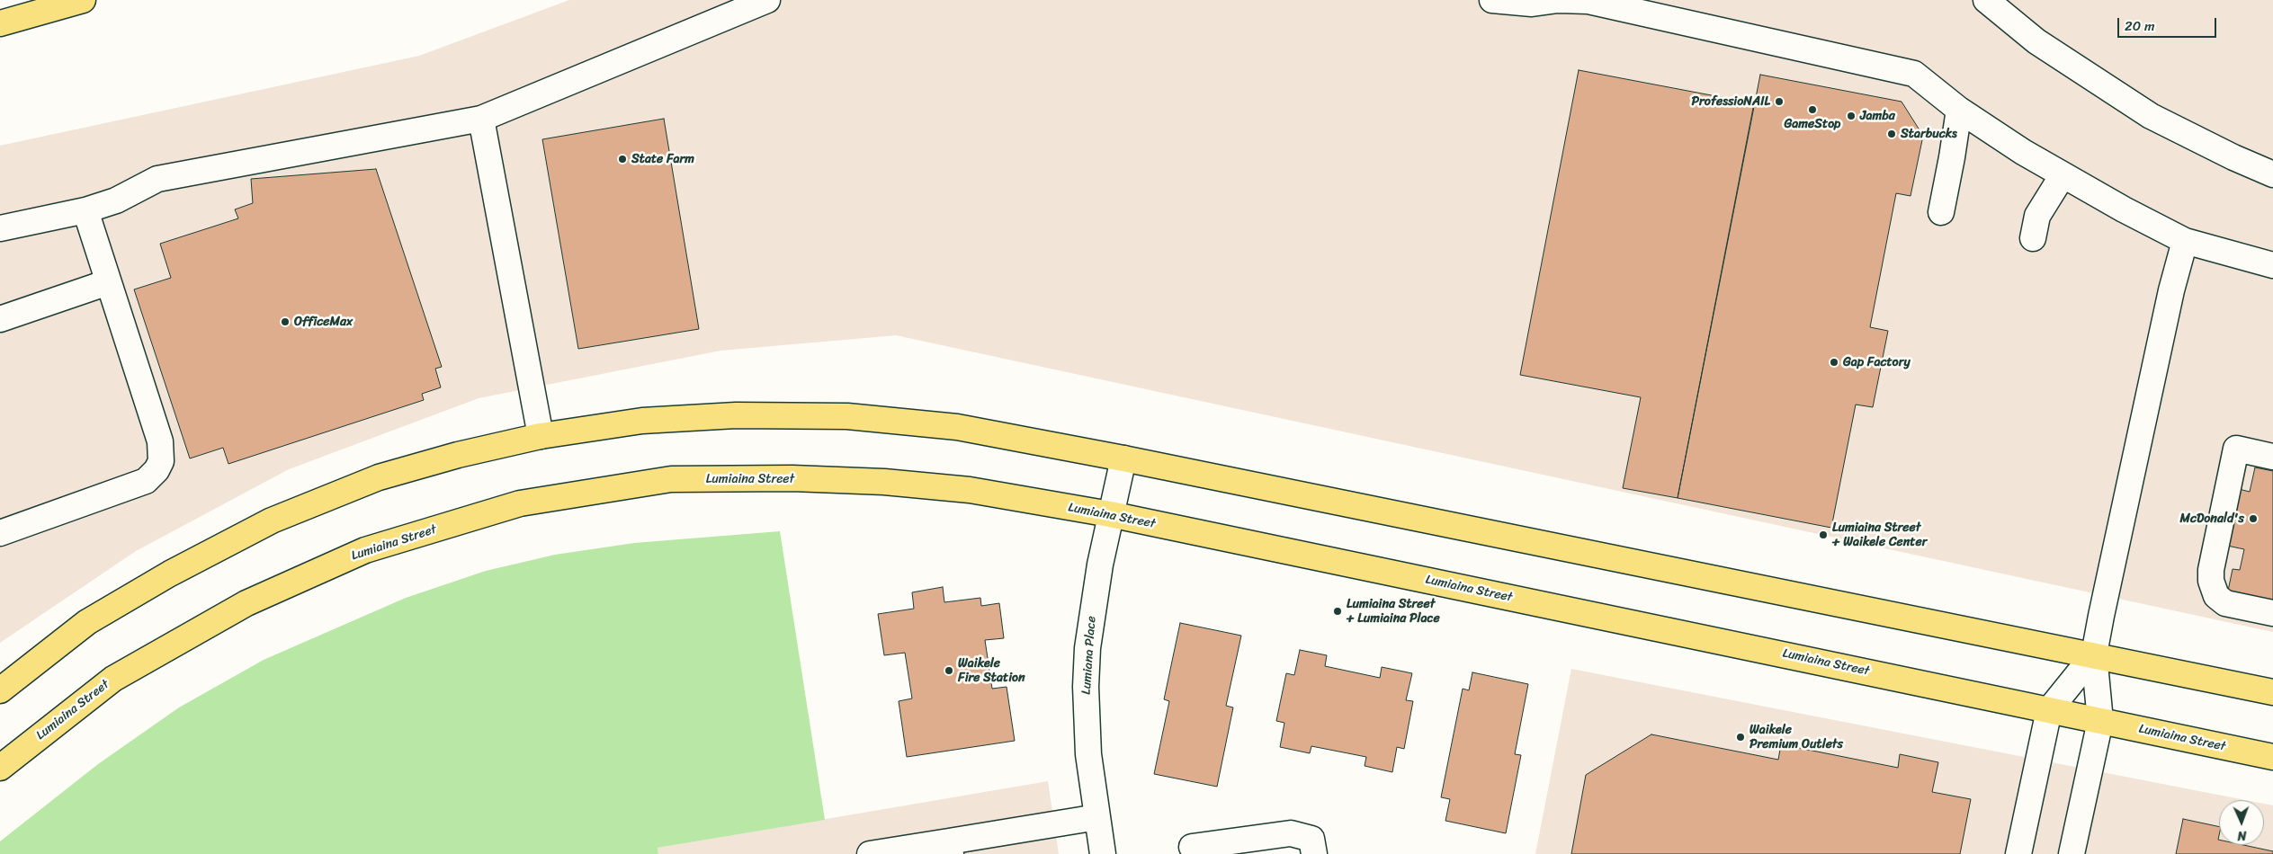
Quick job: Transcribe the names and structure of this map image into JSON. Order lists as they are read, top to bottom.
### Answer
{
  "streets": {
    "main road": ["Lumiaina Street"],
    "street": ["Lumiana Place"]
  },
  "crossings": [
    ["Lumiaina Street", "Lumiana Place"]
  ],
  "places": [
    "ProfessioNAIL",
    "GameStop",
    "Jamba",
    "Starbucks",
    "State Farm",
    "OfficeMax",
    "Gap Factory",
    "McDonald's",
    "Lumiaina Street + Waikele Center",
    "Lumiaina Street + Lumiaina Place",
    "Waikele Fire Station",
    "Waikele Premium Outlets"
  ],
  "scale_bar": "20 m",
  "north": "bottom"
}
